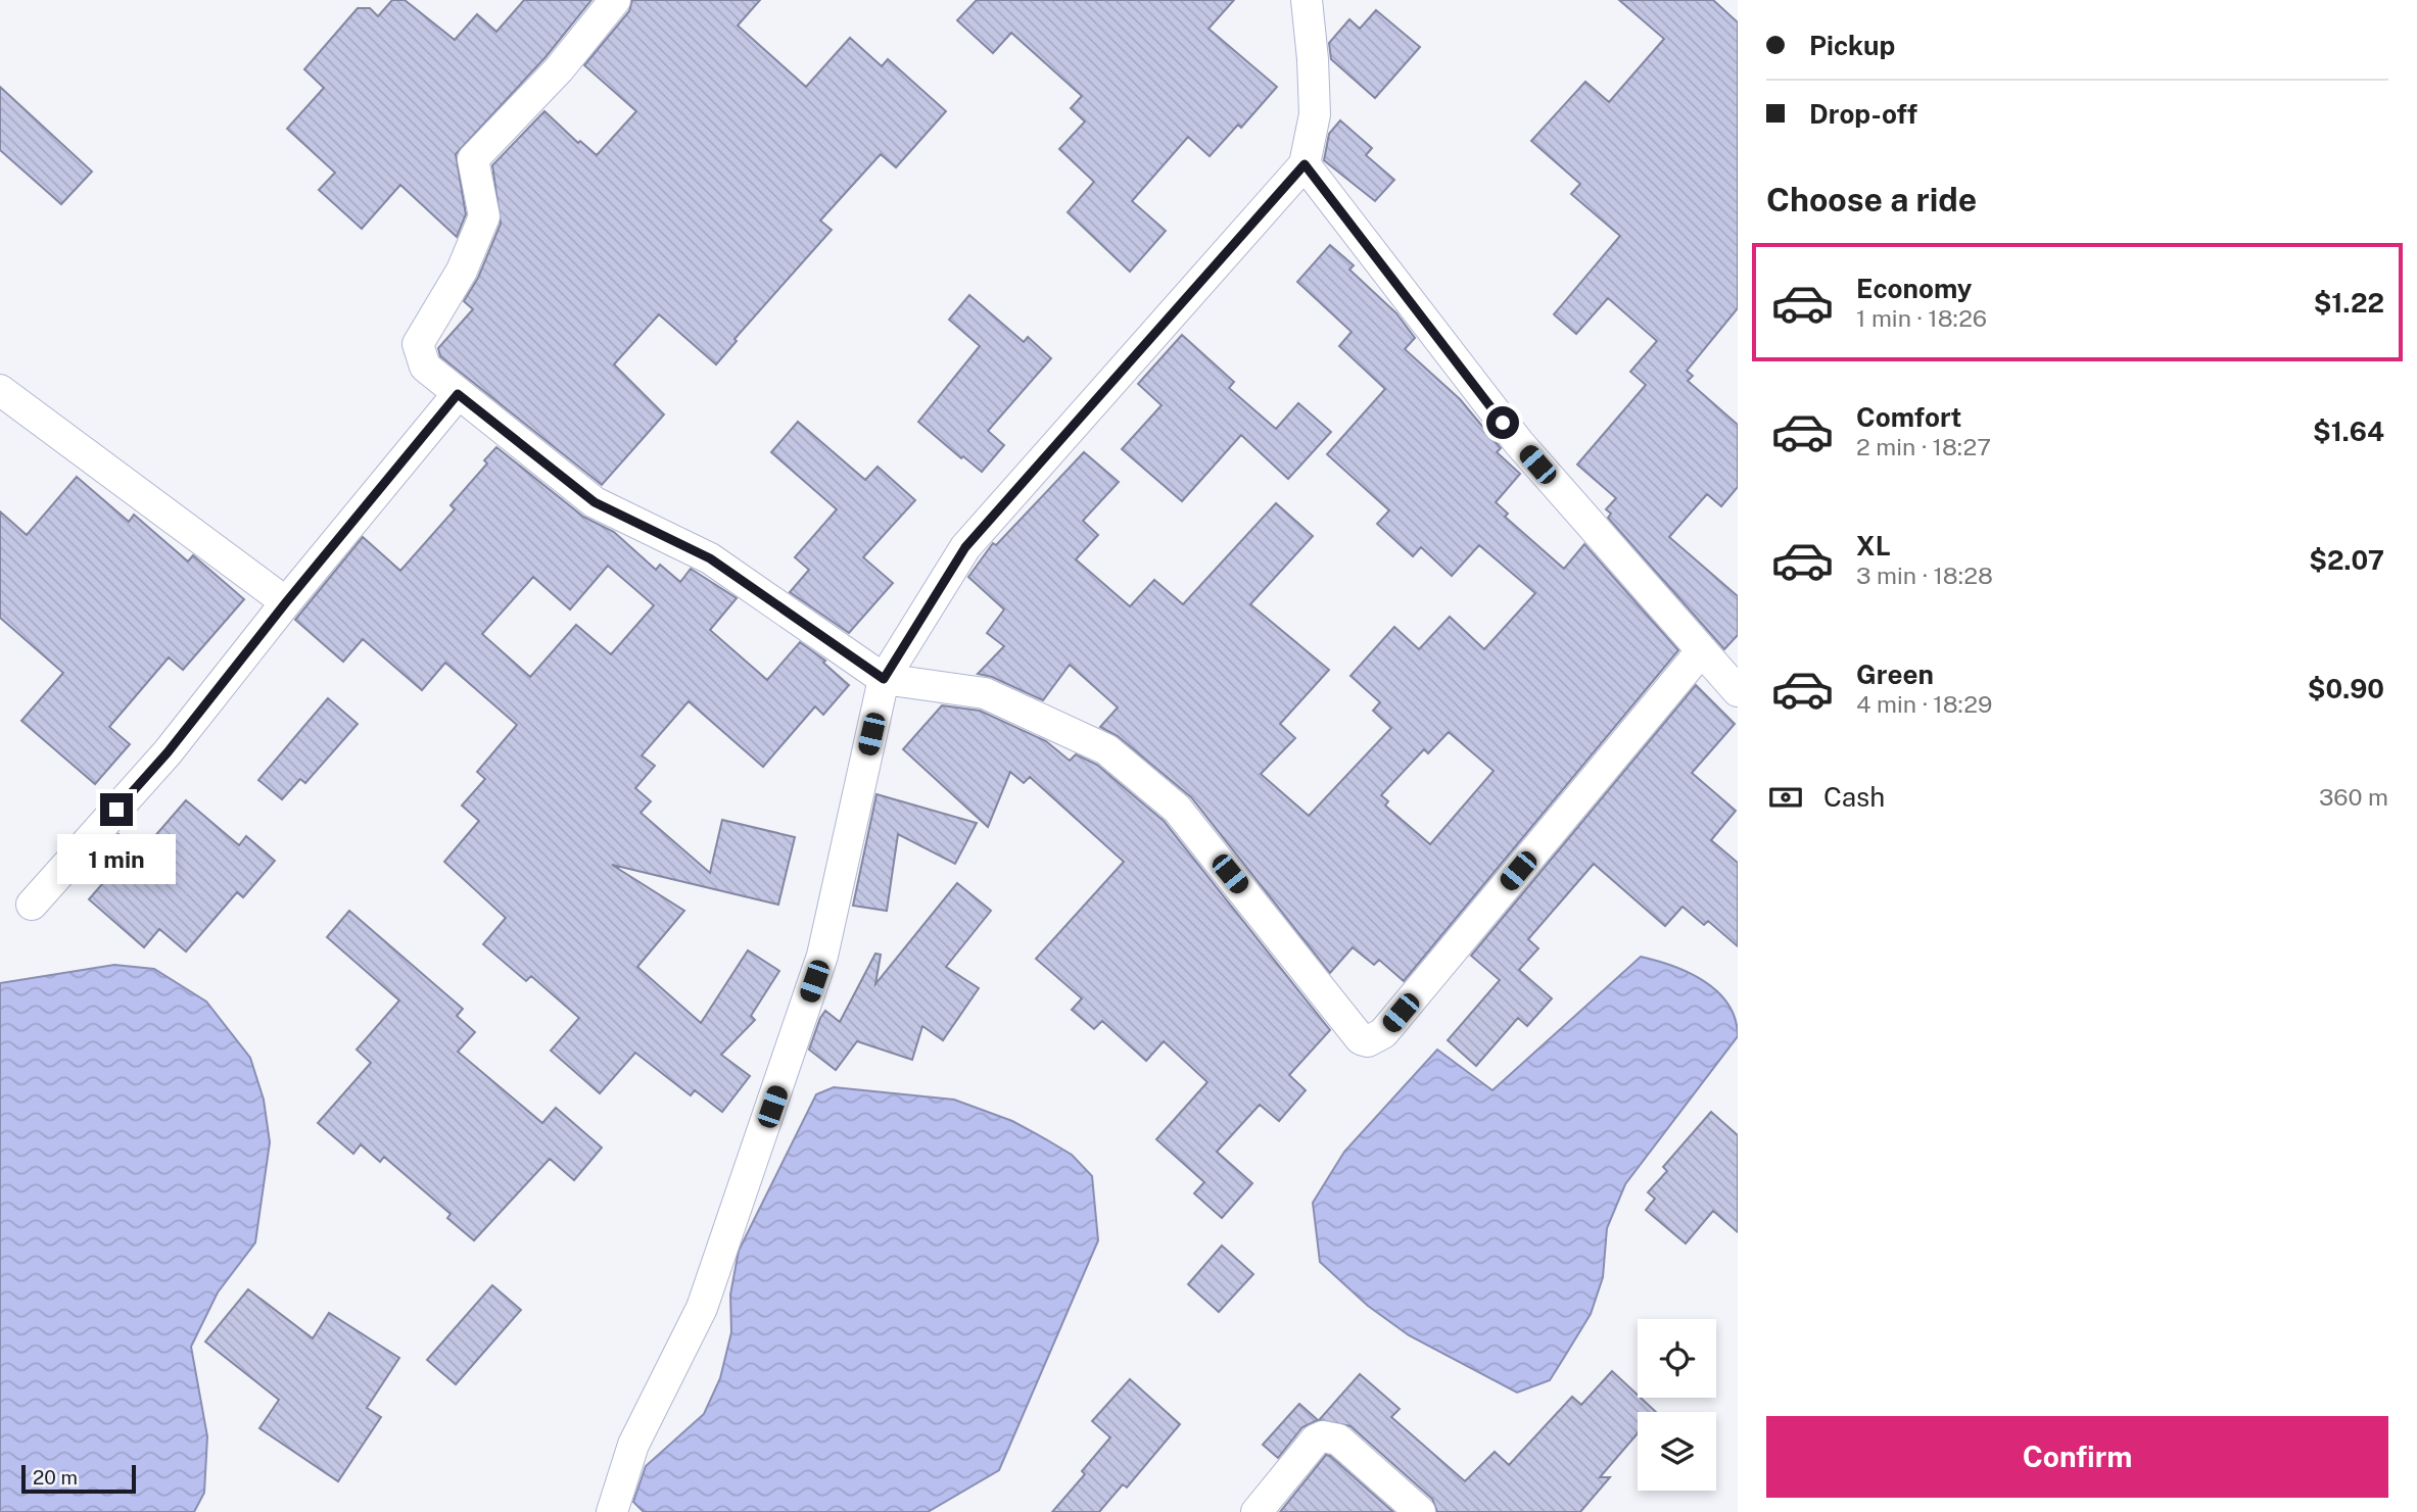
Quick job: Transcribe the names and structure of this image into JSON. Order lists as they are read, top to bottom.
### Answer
{
  "scale_bar": "20 m",
  "page": {
    "banner": ["Pickup", "Drop-off"],
    "heading": "Choose a ride",
    "list": [
      {
        "name": "Economy",
        "note": "1 min · 18:26",
        "value": "$1.22"
      },
      {
        "name": "Comfort",
        "note": "2 min · 18:27",
        "value": "$1.64"
      },
      {
        "name": "XL",
        "note": "3 min · 18:28",
        "value": "$2.07"
      },
      {
        "name": "Green",
        "note": "4 min · 18:29",
        "value": "$0.90"
      }
    ],
    "pay": ["Cash", "360 m"],
    "bubble": "1 min",
    "buttons": "Confirm",
    "scale": "20 m"
  }
}
